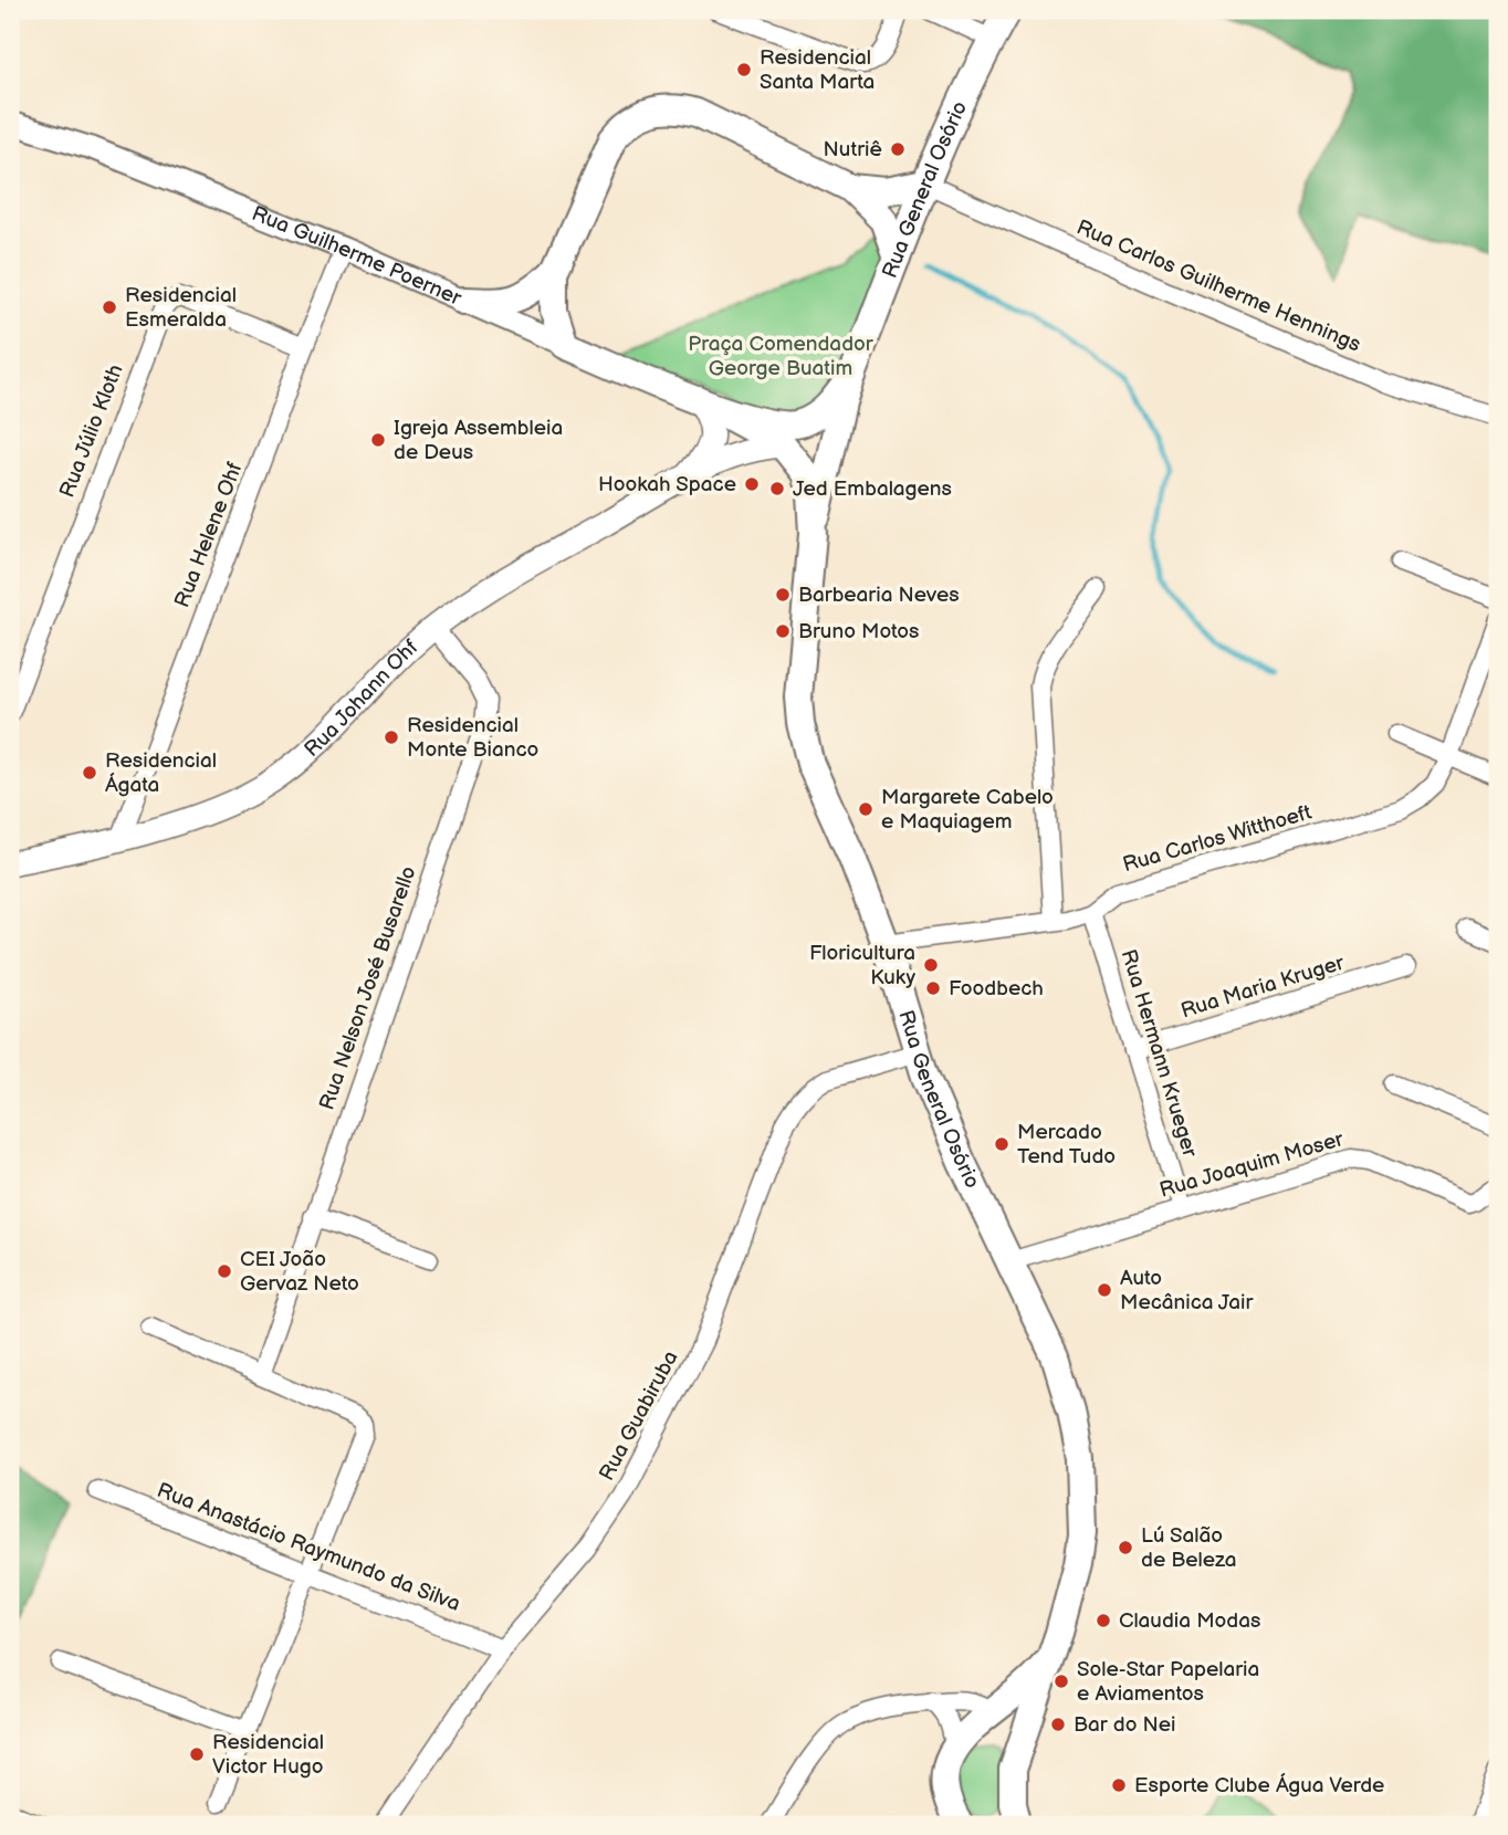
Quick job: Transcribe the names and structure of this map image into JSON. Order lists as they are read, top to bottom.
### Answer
{
  "streets": {
    "main road": ["Rua General Osório", "Rua Guilherme Poerner", "Rua Johann Ohf"],
    "street": [
      "Rua Carlos Guilherme Hennings",
      "Rua Júlio Kloth",
      "Rua Helene Ohf",
      "Rua Carlos Witthoeft",
      "Rua Maria Kruger",
      "Rua Nelson José Busarello",
      "Rua Hermann Krueger",
      "Rua Joaquim Moser",
      "Rua Guabiruba",
      "Rua Anastácio Raymundo da Silva"
    ]
  },
  "crossings": [
    ["Rua General Osório", "Rua Guilherme Poerner"],
    ["Rua General Osório", "Rua Carlos Guilherme Hennings"],
    ["Rua General Osório", "Rua Johann Ohf"],
    ["Rua General Osório", "Rua Carlos Witthoeft"],
    ["Rua General Osório", "Rua Joaquim Moser"],
    ["Rua General Osório", "Rua Guabiruba"],
    ["Rua Guilherme Poerner", "Rua Helene Ohf"],
    ["Rua Guilherme Poerner", "Rua Johann Ohf"],
    ["Rua Júlio Kloth", "Rua Helene Ohf"],
    ["Rua Helene Ohf", "Rua Johann Ohf"],
    ["Rua Johann Ohf", "Rua Nelson José Busarello"],
    ["Rua Carlos Witthoeft", "Rua Hermann Krueger"],
    ["Rua Maria Kruger", "Rua Hermann Krueger"],
    ["Rua Hermann Krueger", "Rua Joaquim Moser"],
    ["Rua Guabiruba", "Rua Anastácio Raymundo da Silva"]
  ],
  "parks": ["Praça Comendador George Buatim"],
  "places": [
    "Residencial Santa Marta",
    "Nutriê",
    "Residencial Esmeralda",
    "Igreja Assembleia de Deus",
    "Hookah Space",
    "Jed Embalagens",
    "Barbearia Neves",
    "Bruno Motos",
    "Residencial Monte Bianco",
    "Residencial Ágata",
    "Margarete Cabelo e Maquiagem",
    "Floricultura Kuky",
    "Foodbech",
    "Mercado Tend Tudo",
    "CEI João Gervaz Neto",
    "Auto Mecânica Jair",
    "Lú Salão de Beleza",
    "Claudia Modas",
    "Sole-Star Papelaria e Aviamentos",
    "Bar do Nei",
    "Residencial Victor Hugo",
    "Esporte Clube Água Verde"
  ]
}
